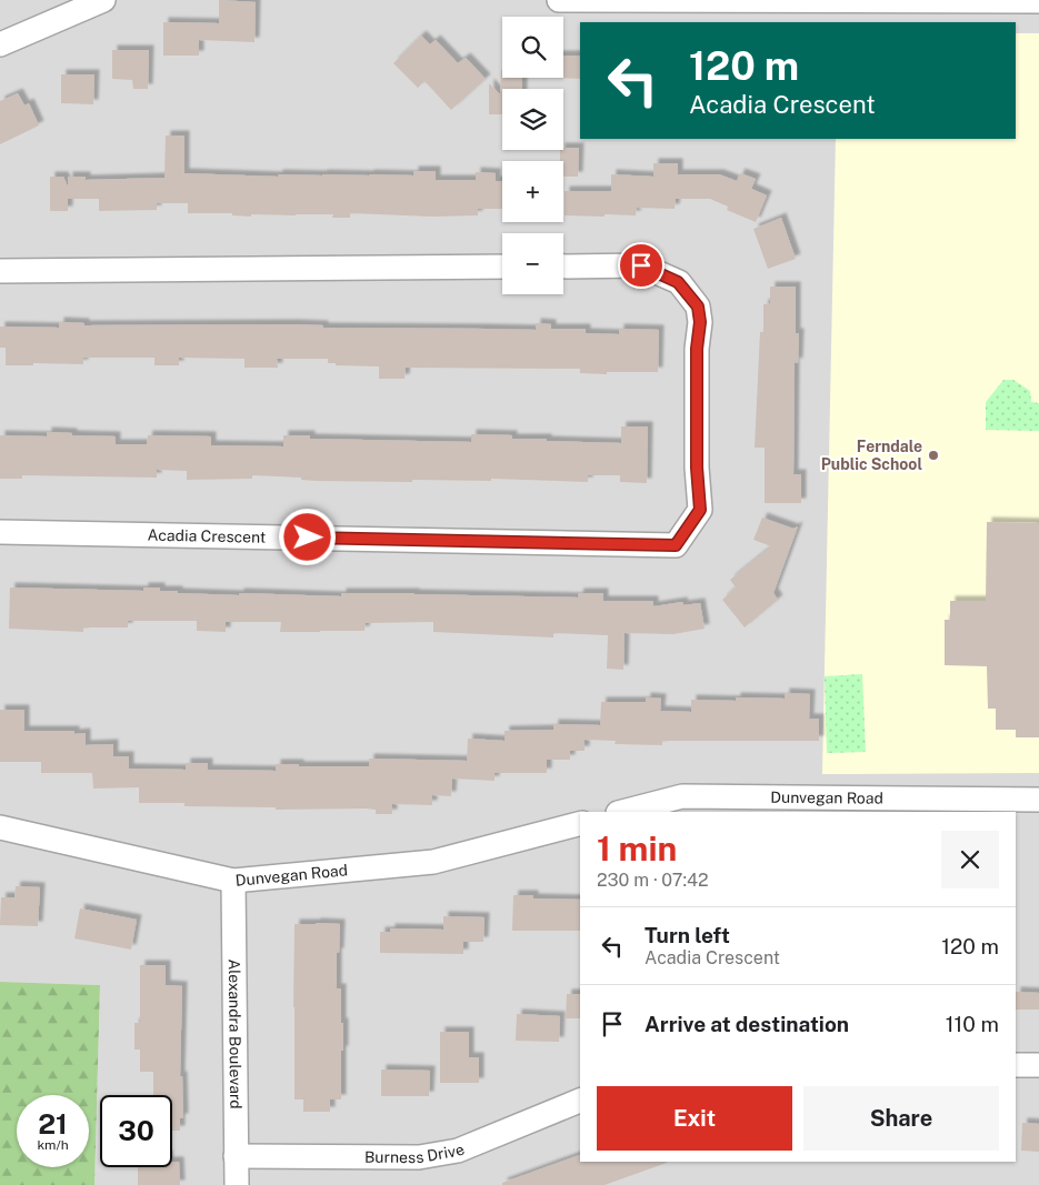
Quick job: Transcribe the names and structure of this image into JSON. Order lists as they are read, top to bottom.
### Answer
{
  "streets": {
    "street": [
      "Acadia Crescent",
      "Dunvegan Road",
      "Alexandra Boulevard",
      "Burness Drive"
    ]
  },
  "crossings": [
    ["Dunvegan Road", "Alexandra Boulevard"],
    ["Alexandra Boulevard", "Burness Drive"]
  ],
  "places": ["Ferndale Public School"],
  "page": {
    "map_buttons": ["+", "−"],
    "turn": ["120 m", "Acadia Crescent"],
    "heading": ["1 min", "230 m · 07:42"],
    "list": [
      {
        "name": "Turn left",
        "note": "Acadia Crescent",
        "value": "120 m"
      },
      {
        "name": "Arrive at destination",
        "value": "110 m"
      }
    ],
    "buttons": ["Exit", "Share"],
    "speed": "21 km/h",
    "limit": "30"
  }
}
